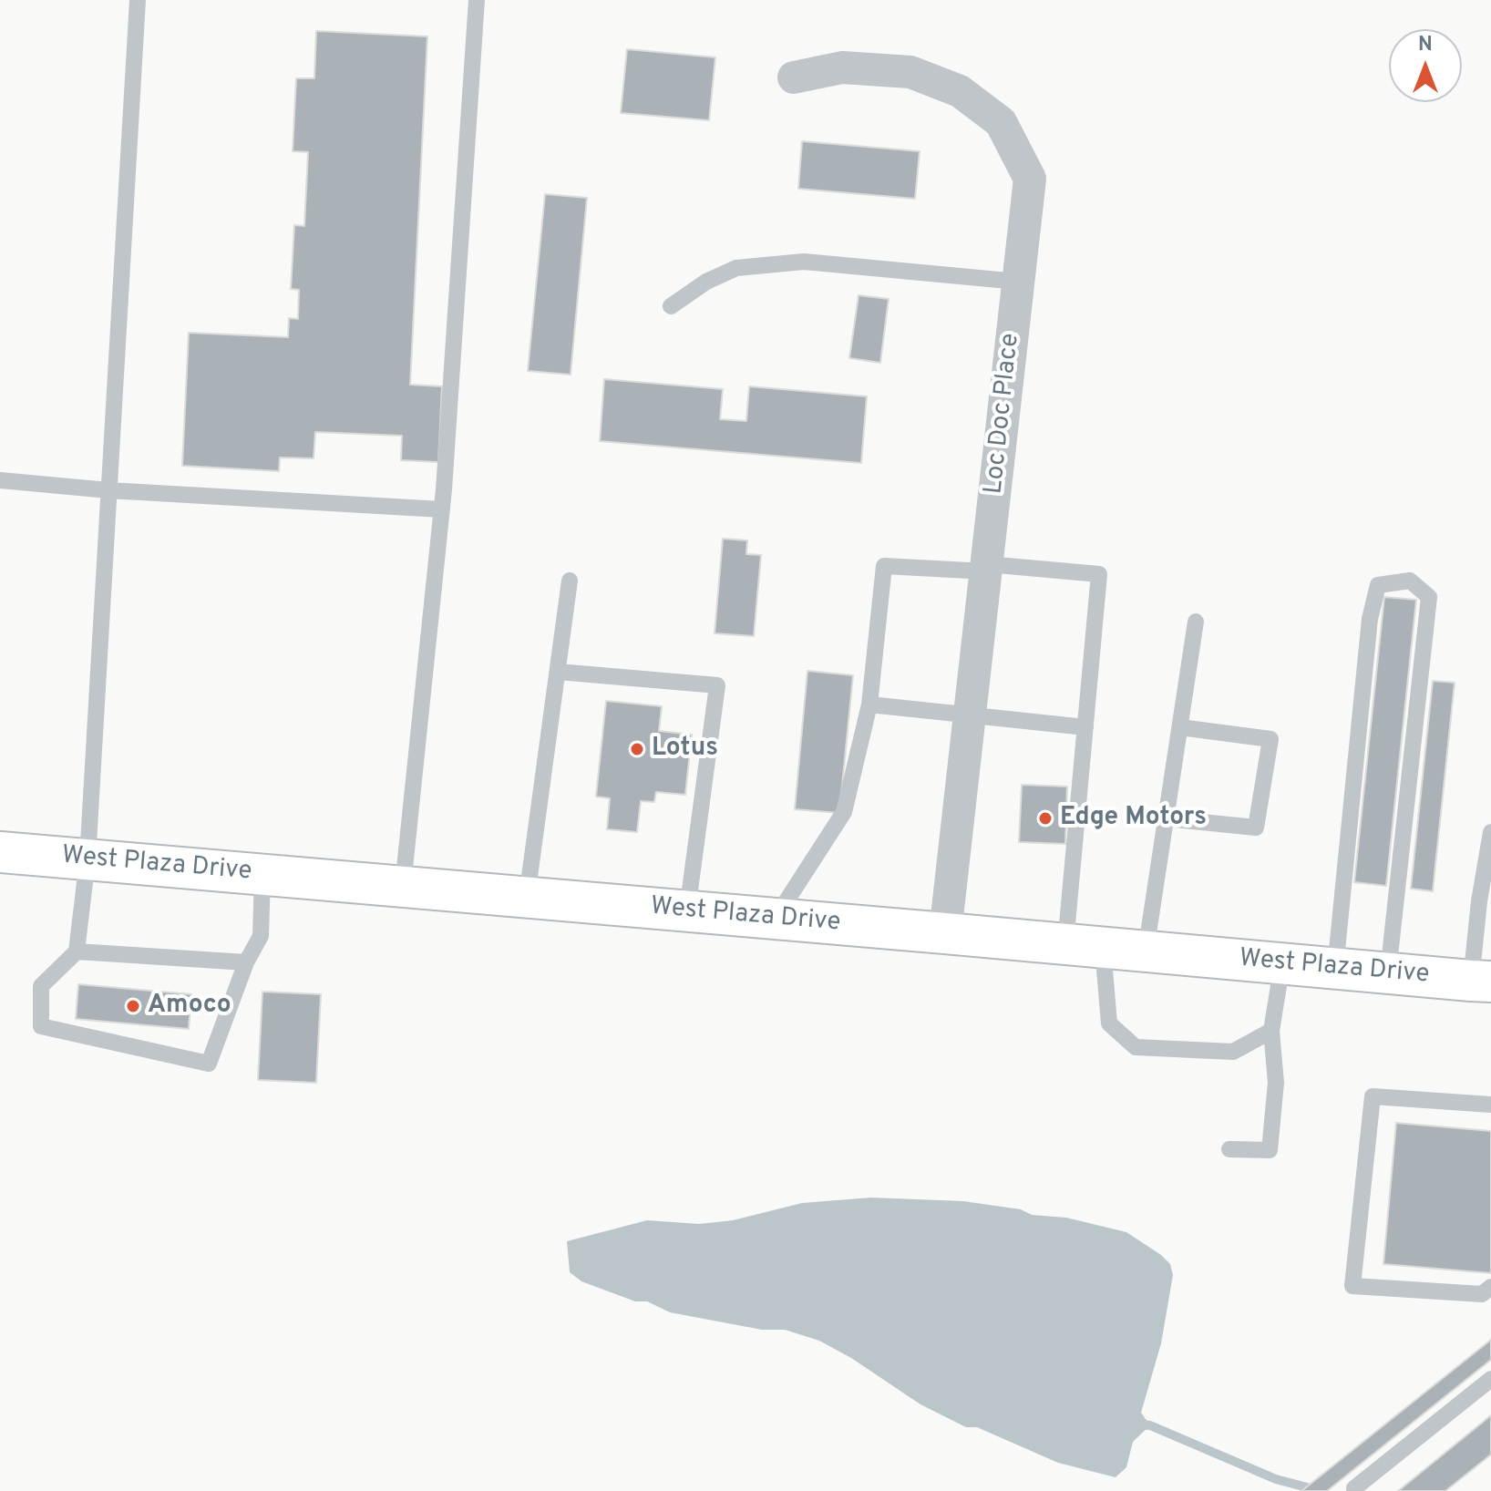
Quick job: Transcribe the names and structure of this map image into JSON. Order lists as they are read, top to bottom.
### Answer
{
  "streets": {
    "main road": ["West Plaza Drive"],
    "street": ["Loc Doc Place"]
  },
  "crossings": [
    ["Loc Doc Place", "West Plaza Drive"]
  ],
  "places": ["Lotus", "Edge Motors", "Amoco"],
  "north": "top"
}
